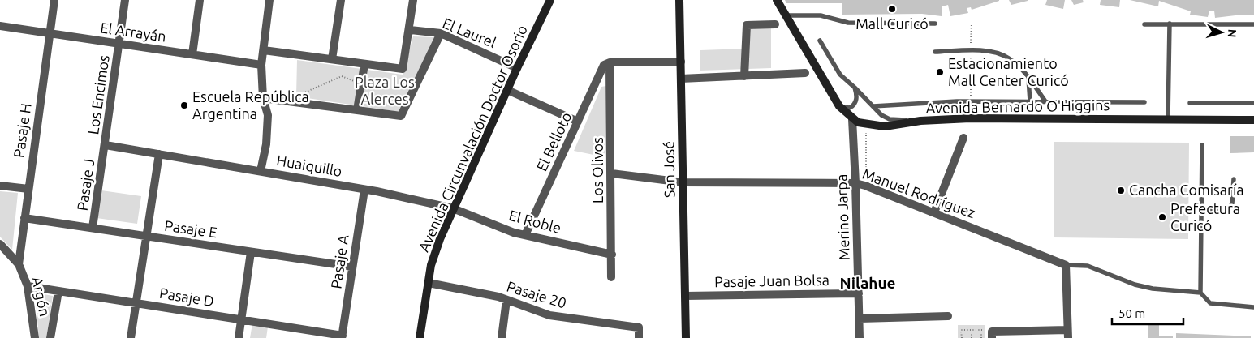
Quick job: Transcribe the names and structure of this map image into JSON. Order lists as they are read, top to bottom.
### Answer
{
  "streets": {
    "main road": ["Avenida Bernardo O'Higgins", "Avenida Circunvalación Doctor Osorio", "San José"],
    "street": [
      "El Arrayán",
      "El Laurel",
      "Los Encimos",
      "Pasaje H",
      "El Belloto",
      "Huaiquillo",
      "Los Olivos",
      "Pasaje J",
      "Manuel Rodríguez",
      "Merino Jarpa",
      "El Roble",
      "Pasaje E",
      "Pasaje A",
      "Pasaje Juan Bolsa",
      "Pasaje 20",
      "Argón",
      "Pasaje D"
    ]
  },
  "crossings": [
    ["El Arrayán", "Los Encimos"],
    ["El Arrayán", "Pasaje H"],
    ["El Laurel", "Avenida Circunvalación Doctor Osorio"],
    ["Los Encimos", "Huaiquillo"],
    ["Los Encimos", "Pasaje J"],
    ["Avenida Bernardo O'Higgins", "Merino Jarpa"],
    ["Pasaje H", "Pasaje E"],
    ["Pasaje H", "Argón"],
    ["Avenida Circunvalación Doctor Osorio", "Huaiquillo"],
    ["Avenida Circunvalación Doctor Osorio", "El Roble"],
    ["Avenida Circunvalación Doctor Osorio", "Pasaje 20"],
    ["El Belloto", "Los Olivos"],
    ["El Belloto", "El Roble"],
    ["Huaiquillo", "Pasaje J"],
    ["Huaiquillo", "El Roble"],
    ["Huaiquillo", "Pasaje A"],
    ["San José", "Manuel Rodríguez"],
    ["San José", "Pasaje Juan Bolsa"],
    ["Los Olivos", "Manuel Rodríguez"],
    ["Los Olivos", "El Roble"],
    ["Pasaje J", "Pasaje E"],
    ["Manuel Rodríguez", "Merino Jarpa"],
    ["Merino Jarpa", "Pasaje Juan Bolsa"],
    ["Pasaje E", "Pasaje A"],
    ["Pasaje A", "Pasaje D"],
    ["Argón", "Pasaje D"]
  ],
  "districts": ["Nilahue"],
  "parks": ["Plaza Los Alerces"],
  "places": [
    "Mall Curicó",
    "Estacionamiento Mall Center Curicó",
    "Escuela República Argentina",
    "Cancha Comisaría",
    "Prefectura Curicó"
  ],
  "scale_bar": "50 m",
  "north": "right"
}
